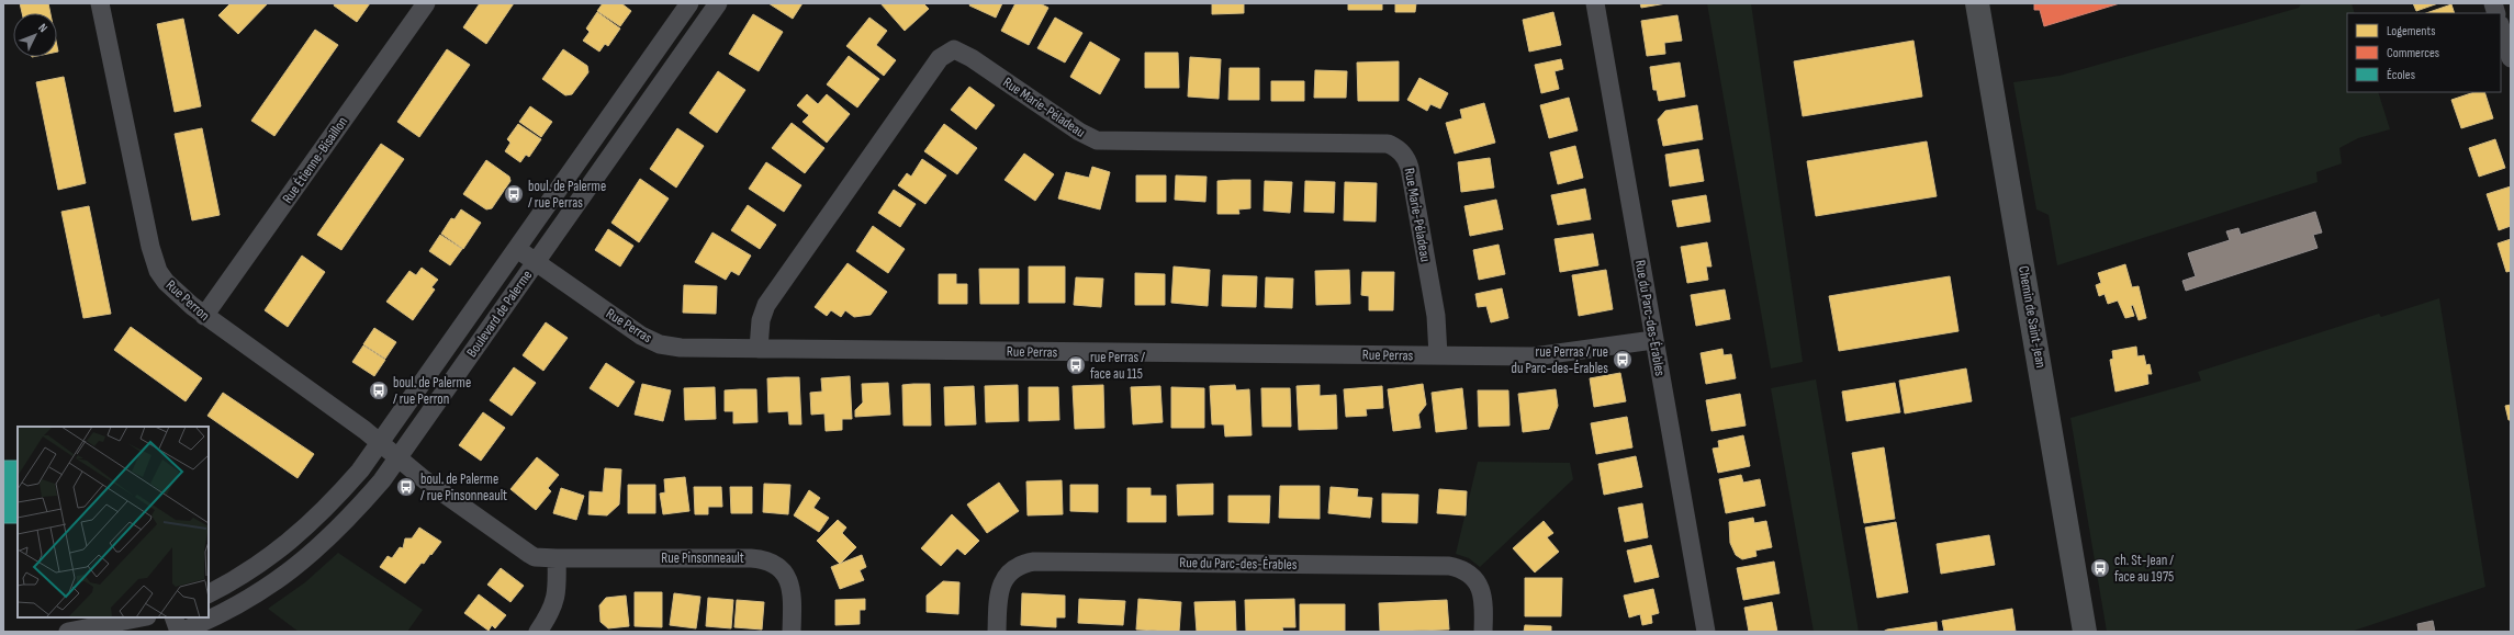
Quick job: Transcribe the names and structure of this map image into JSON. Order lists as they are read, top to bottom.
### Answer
{
  "streets": {
    "main road": ["Chemin de Saint-Jean"],
    "street": [
      "Rue Marie-Péladeau",
      "Rue Étienne-Bisaillon",
      "Rue Perron",
      "Boulevard de Palerme",
      "Rue du Parc-des-Érables",
      "Rue Perras",
      "Rue Pinsonneault"
    ]
  },
  "crossings": [
    ["Rue Marie-Péladeau", "Rue Perras"],
    ["Rue Étienne-Bisaillon", "Rue Perron"],
    ["Rue Perron", "Boulevard de Palerme"],
    ["Rue Perron", "Rue Pinsonneault"],
    ["Boulevard de Palerme", "Rue Perras"],
    ["Boulevard de Palerme", "Rue Pinsonneault"],
    ["Rue du Parc-des-Érables", "Rue Perras"]
  ],
  "places": {
    "bus stop": [
      "boul. de Palerme / rue Perras",
      "rue Perras / rue du Parc-des-Érables",
      "rue Perras / face au 115",
      "boul. de Palerme / rue Perron",
      "boul. de Palerme / rue Pinsonneault",
      "ch. St-Jean / face au 1975"
    ]
  },
  "legend": ["Logements", "Commerces", "Écoles"],
  "north": "top right"
}
